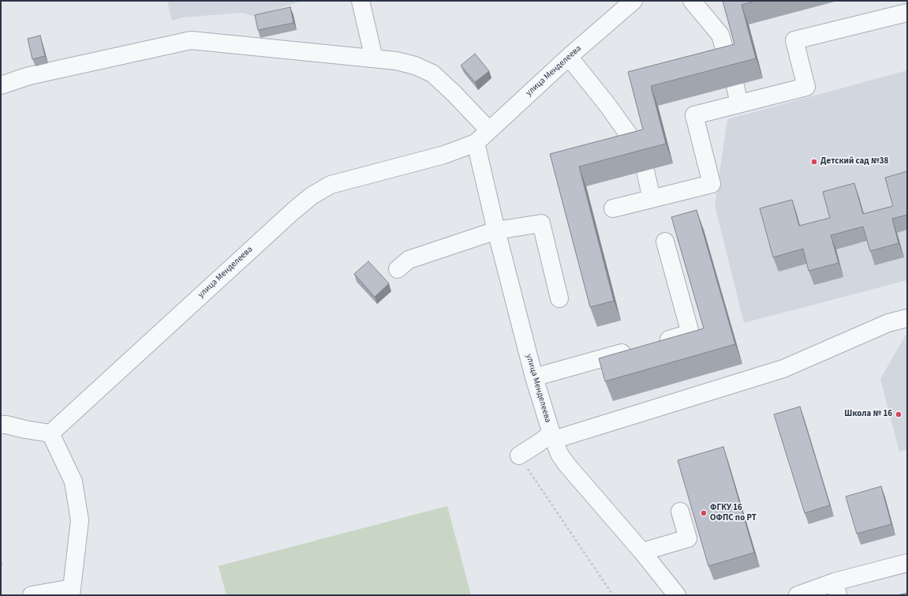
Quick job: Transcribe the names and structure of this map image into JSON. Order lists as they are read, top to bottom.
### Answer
{
  "streets": {
    "street": ["улица Менделеева"]
  },
  "places": ["Детский сад №38", "Школа № 16", "ФГКУ 16 ОФПС по РТ"]
}
